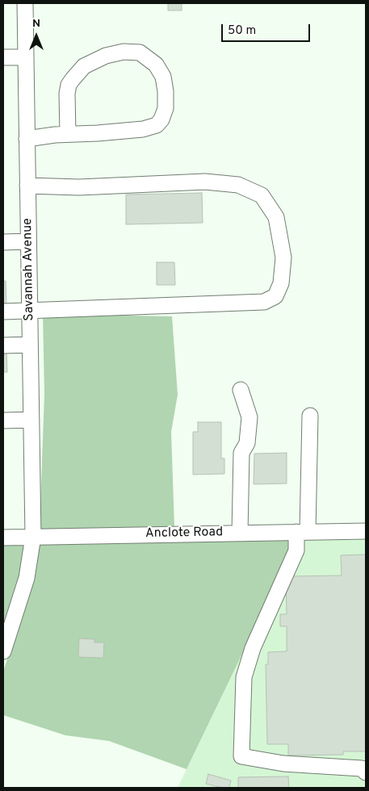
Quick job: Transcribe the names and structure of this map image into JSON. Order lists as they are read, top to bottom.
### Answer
{
  "streets": {
    "street": ["Savannah Avenue", "Anclote Road"]
  },
  "crossings": [
    ["Savannah Avenue", "Anclote Road"]
  ],
  "scale_bar": "50 m",
  "north": "top"
}
